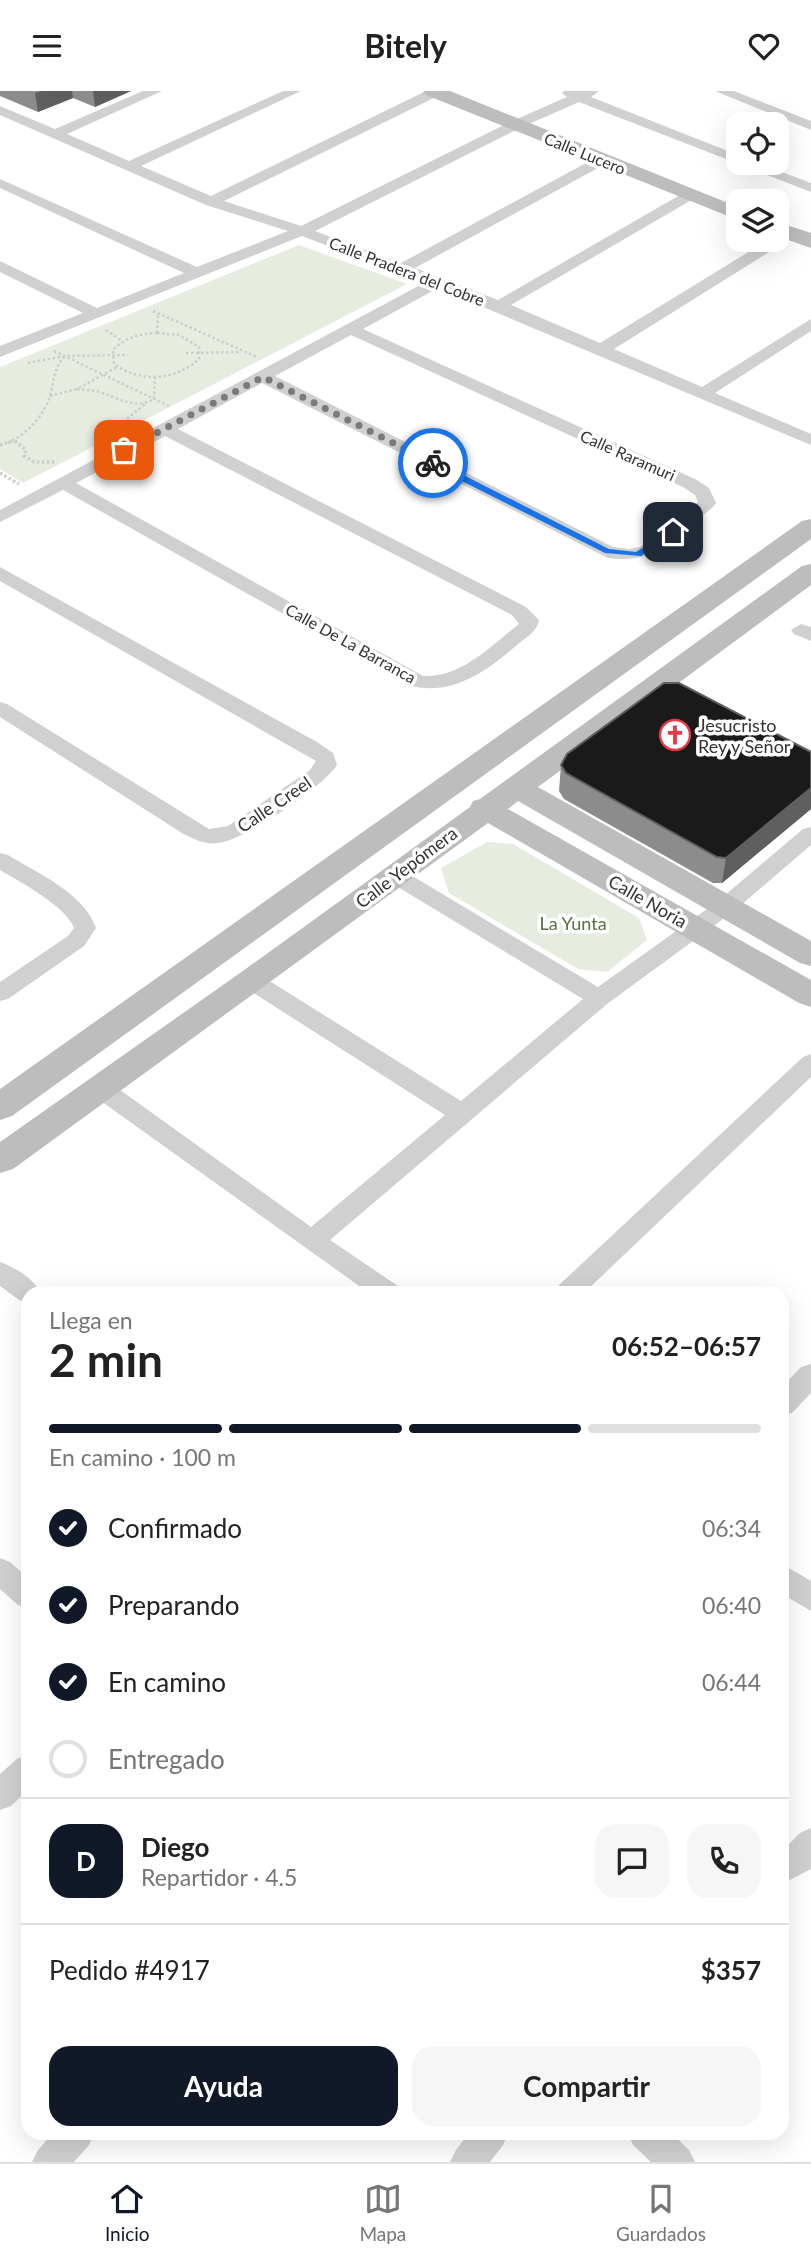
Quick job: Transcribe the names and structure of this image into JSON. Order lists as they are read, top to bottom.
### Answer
{
  "streets": {
    "main road": ["Calle Lucero", "Calle Yepómera", "Calle Noria"],
    "street": [
      "Calle Pradera del Cobre",
      "Calle Raramuri",
      "Calle De La Barranca",
      "Calle Creel"
    ]
  },
  "crossings": [
    ["Calle Yepómera", "Calle Noria"]
  ],
  "parks": ["La Yunta"],
  "places": {
    "church": ["Jesucristo Rey y Señor"]
  },
  "page": {
    "header": "Bitely",
    "heading": ["2 min", "Llega en", "06:52–06:57"],
    "panel": [
      "Diego",
      "Repartidor · 4.5",
      "Pedido #4917",
      "$357"
    ],
    "bar": "En camino · 100 m",
    "list": [
      ["Confirmado", "06:34"],
      ["Preparando", "06:40"],
      ["En camino", "06:44"],
      "Entregado"
    ],
    "round": "D",
    "buttons": ["Ayuda", "Compartir"],
    "tabs": ["Inicio", "Mapa", "Guardados"]
  }
}
